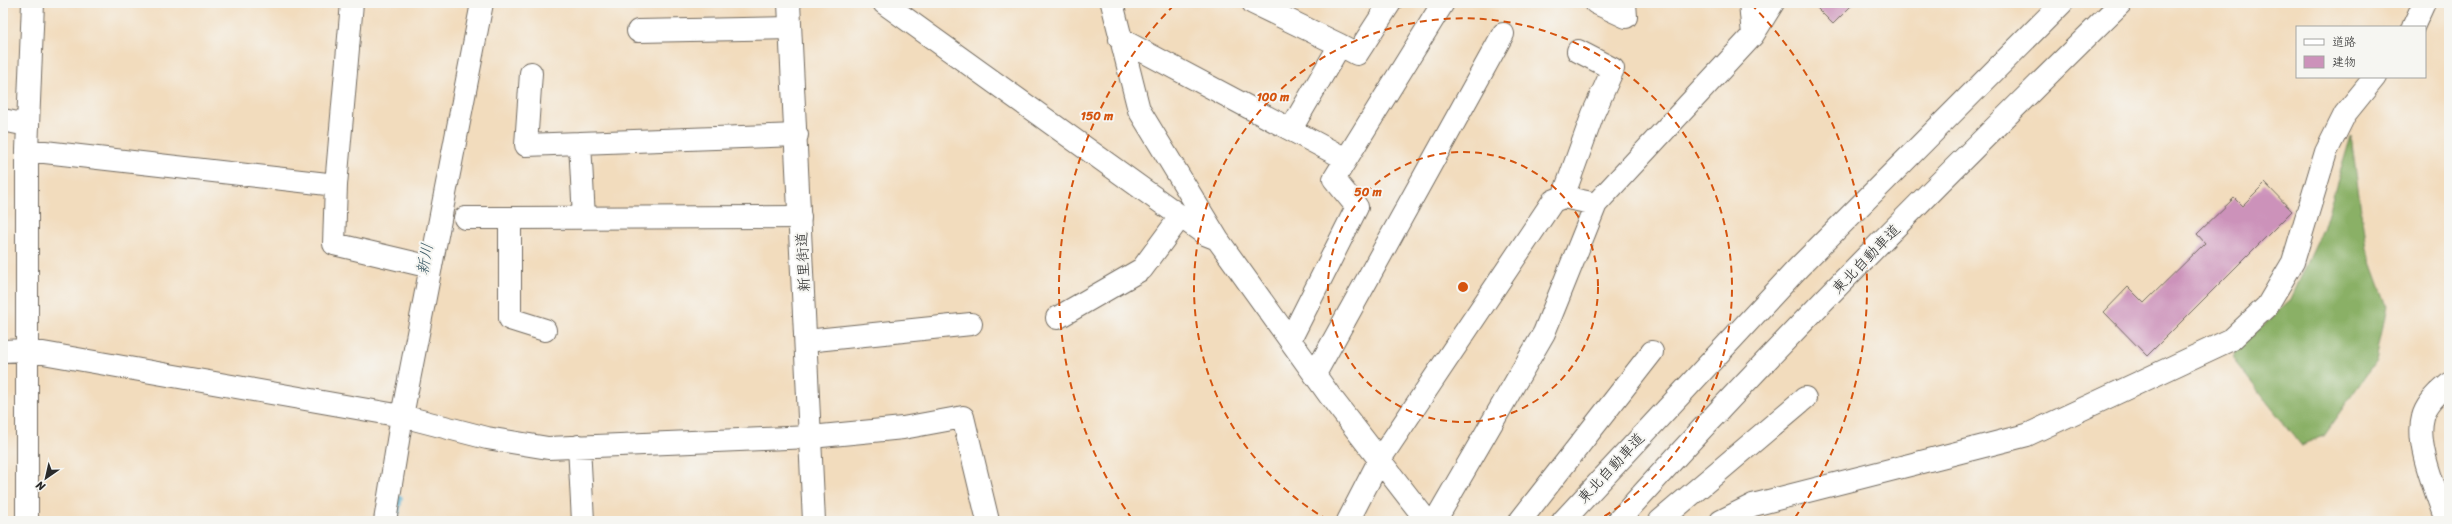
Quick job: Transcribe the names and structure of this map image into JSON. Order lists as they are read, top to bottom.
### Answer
{
  "streets": {
    "main road": ["東北自動車道", "新里街道"]
  },
  "water": ["新川"],
  "legend": ["道路", "建物"],
  "north": "bottom left",
  "rings": ["100 m", "150 m", "50 m"]
}
